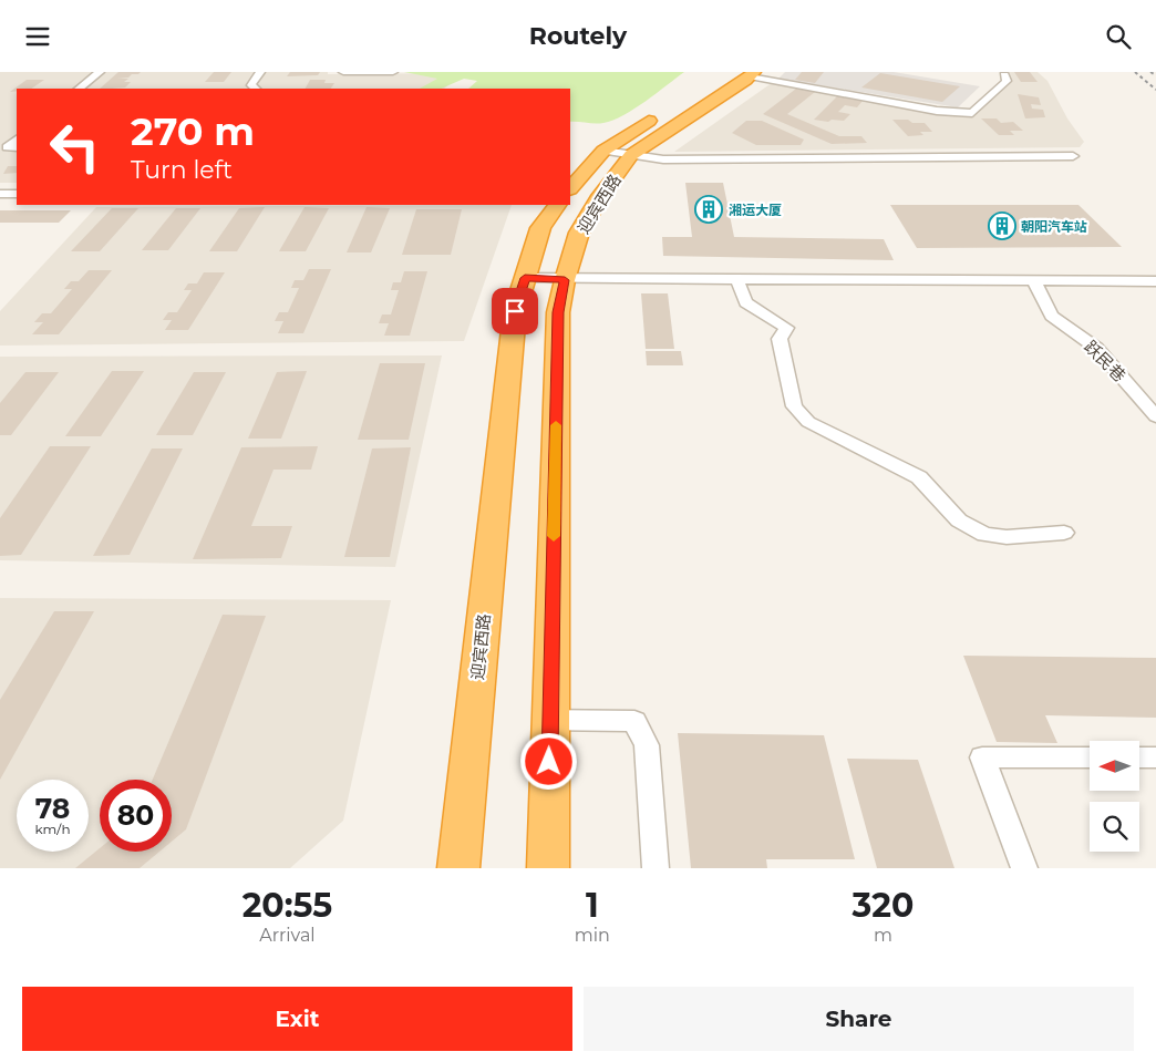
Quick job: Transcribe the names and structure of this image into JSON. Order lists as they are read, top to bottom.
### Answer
{
  "streets": {
    "highway": ["迎宾西路"],
    "street": ["跃民巷"]
  },
  "places": {
    "building": ["湘运大厦", "朝阳汽车站"]
  },
  "north": "left",
  "page": {
    "header": "Routely",
    "turn": ["270 m", "Turn left"],
    "speed": "78 km/h",
    "limit": "80",
    "eta": [
      "20:55",
      "Arrival",
      "1",
      "min",
      "320",
      "m"
    ],
    "buttons": ["Exit", "Share"]
  }
}
